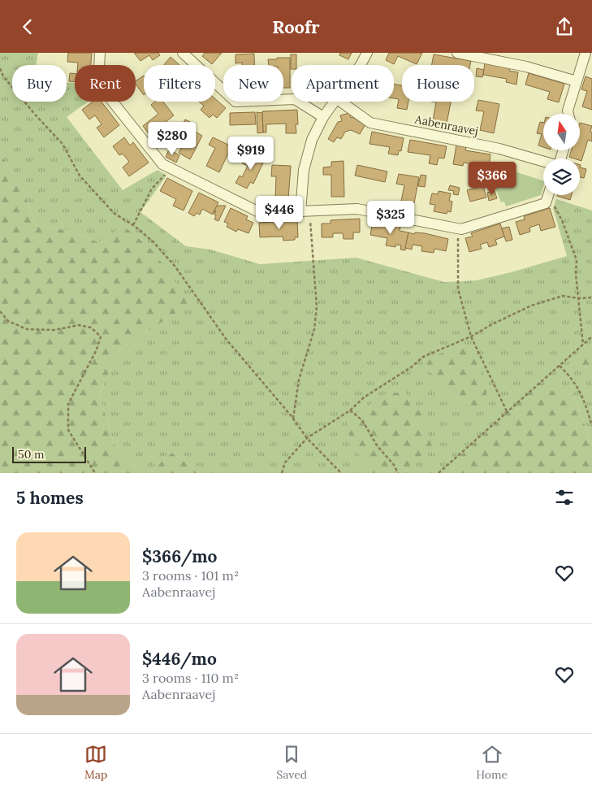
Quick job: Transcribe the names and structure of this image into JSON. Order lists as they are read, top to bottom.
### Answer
{
  "streets": {
    "street": ["Aabenraavej"]
  },
  "scale_bar": "50 m",
  "north": "top",
  "page": {
    "header": "Roofr",
    "chip": [
      "Buy",
      "Rent",
      "Filters",
      "New",
      "Apartment",
      "House"
    ],
    "price": [
      "$280",
      "$919",
      "$366",
      "$446",
      "$325"
    ],
    "scale": "50 m",
    "heading": "5 homes",
    "list": [
      {
        "name": "$366/mo",
        "note": "3 rooms · 101 m² · Aabenraavej"
      },
      {
        "name": "$446/mo",
        "note": "3 rooms · 110 m² · Aabenraavej"
      }
    ],
    "tabs": ["Map", "Saved", "Home"]
  }
}
